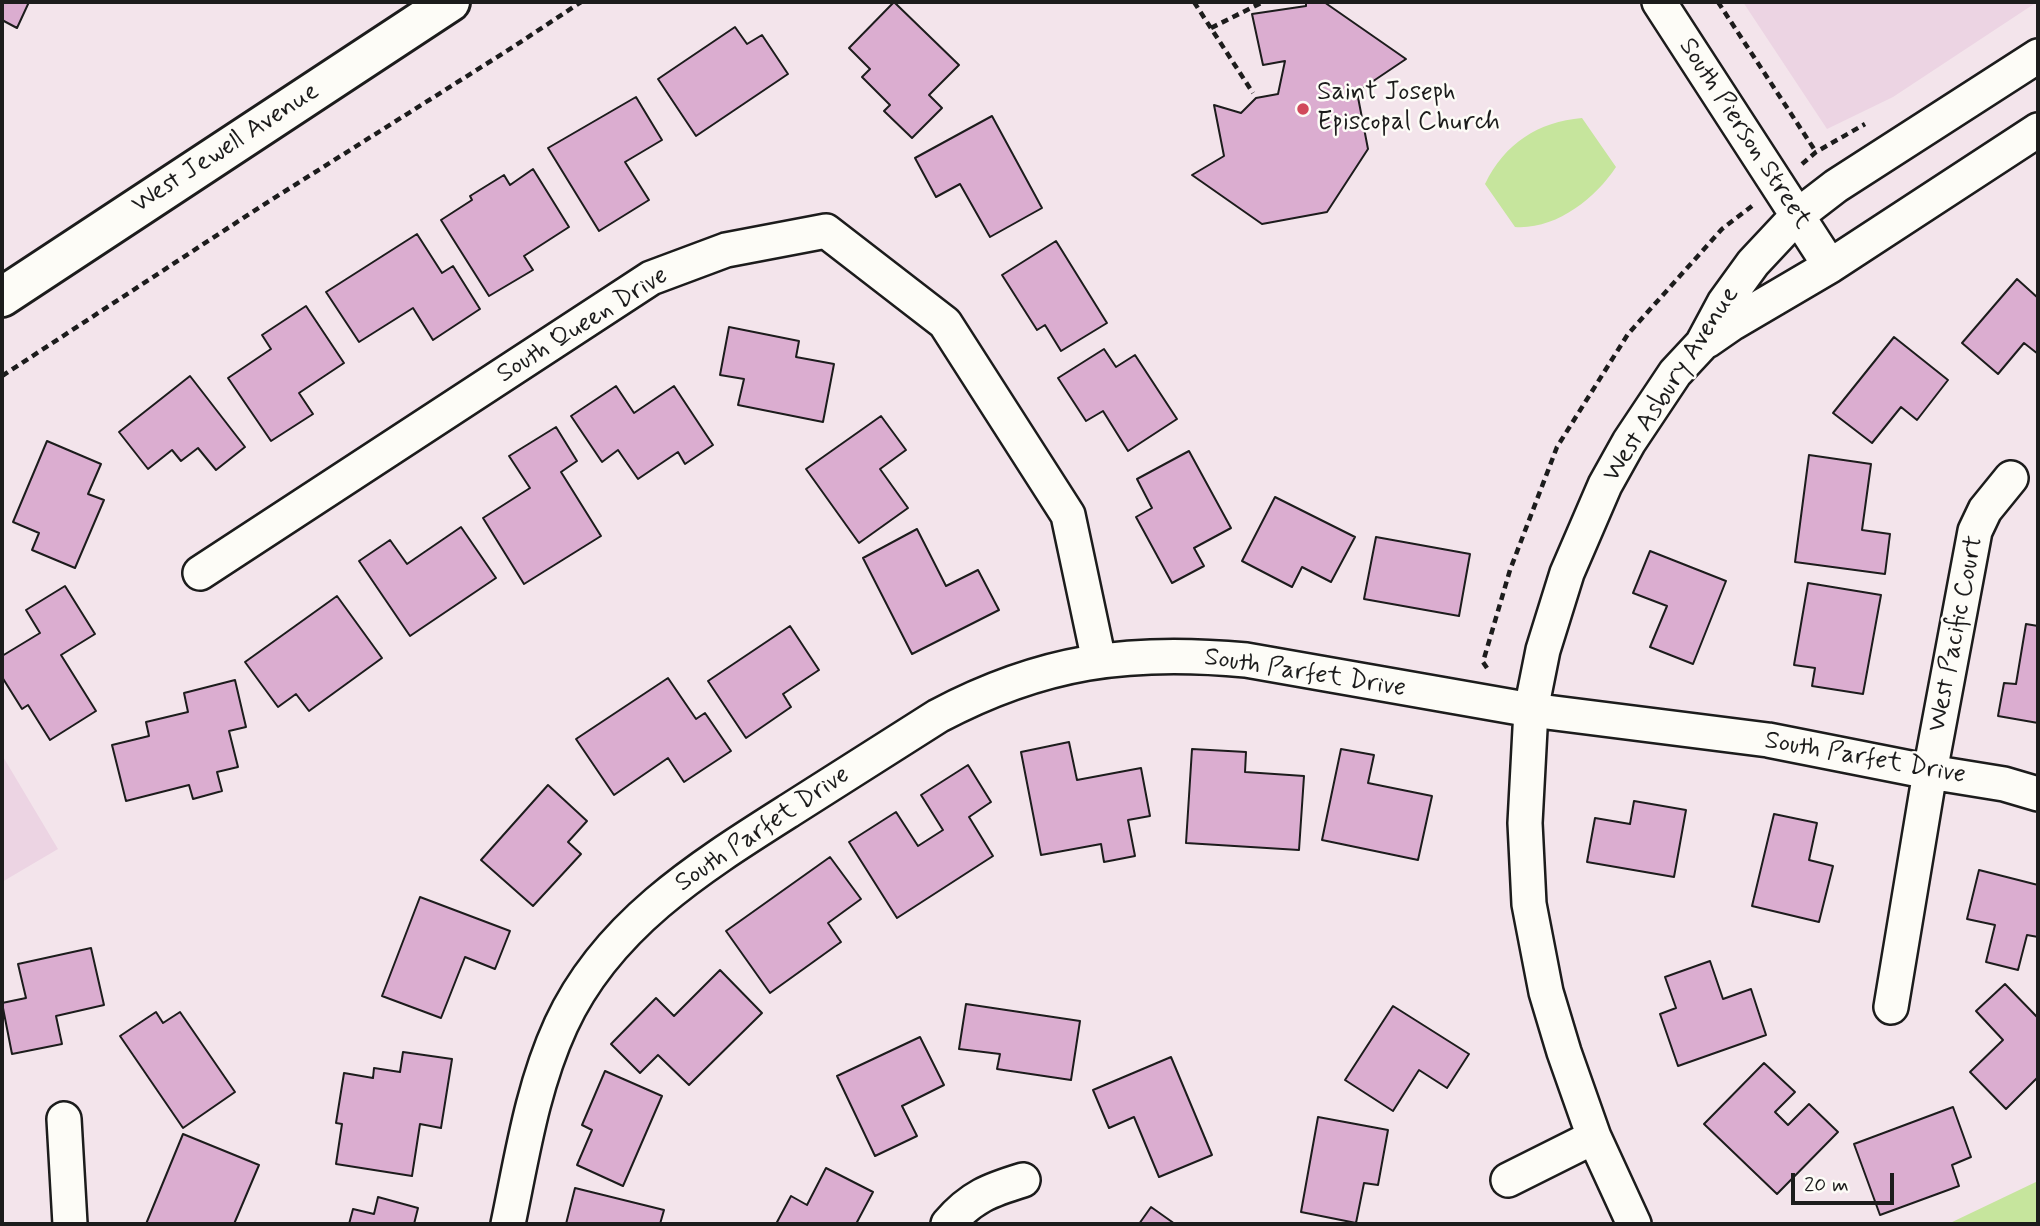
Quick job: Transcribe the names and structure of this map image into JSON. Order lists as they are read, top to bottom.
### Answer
{
  "streets": {
    "main road": ["West Jewell Avenue"],
    "street": [
      "South Pierson Street",
      "South Queen Drive",
      "West Asbury Avenue",
      "West Pacific Court",
      "South Parfet Drive"
    ]
  },
  "crossings": [
    ["South Pierson Street", "West Asbury Avenue"],
    ["South Queen Drive", "South Parfet Drive"],
    ["West Asbury Avenue", "South Parfet Drive"],
    ["West Pacific Court", "South Parfet Drive"]
  ],
  "places": ["Saint Joseph Episcopal Church"],
  "scale_bar": "20 m"
}
